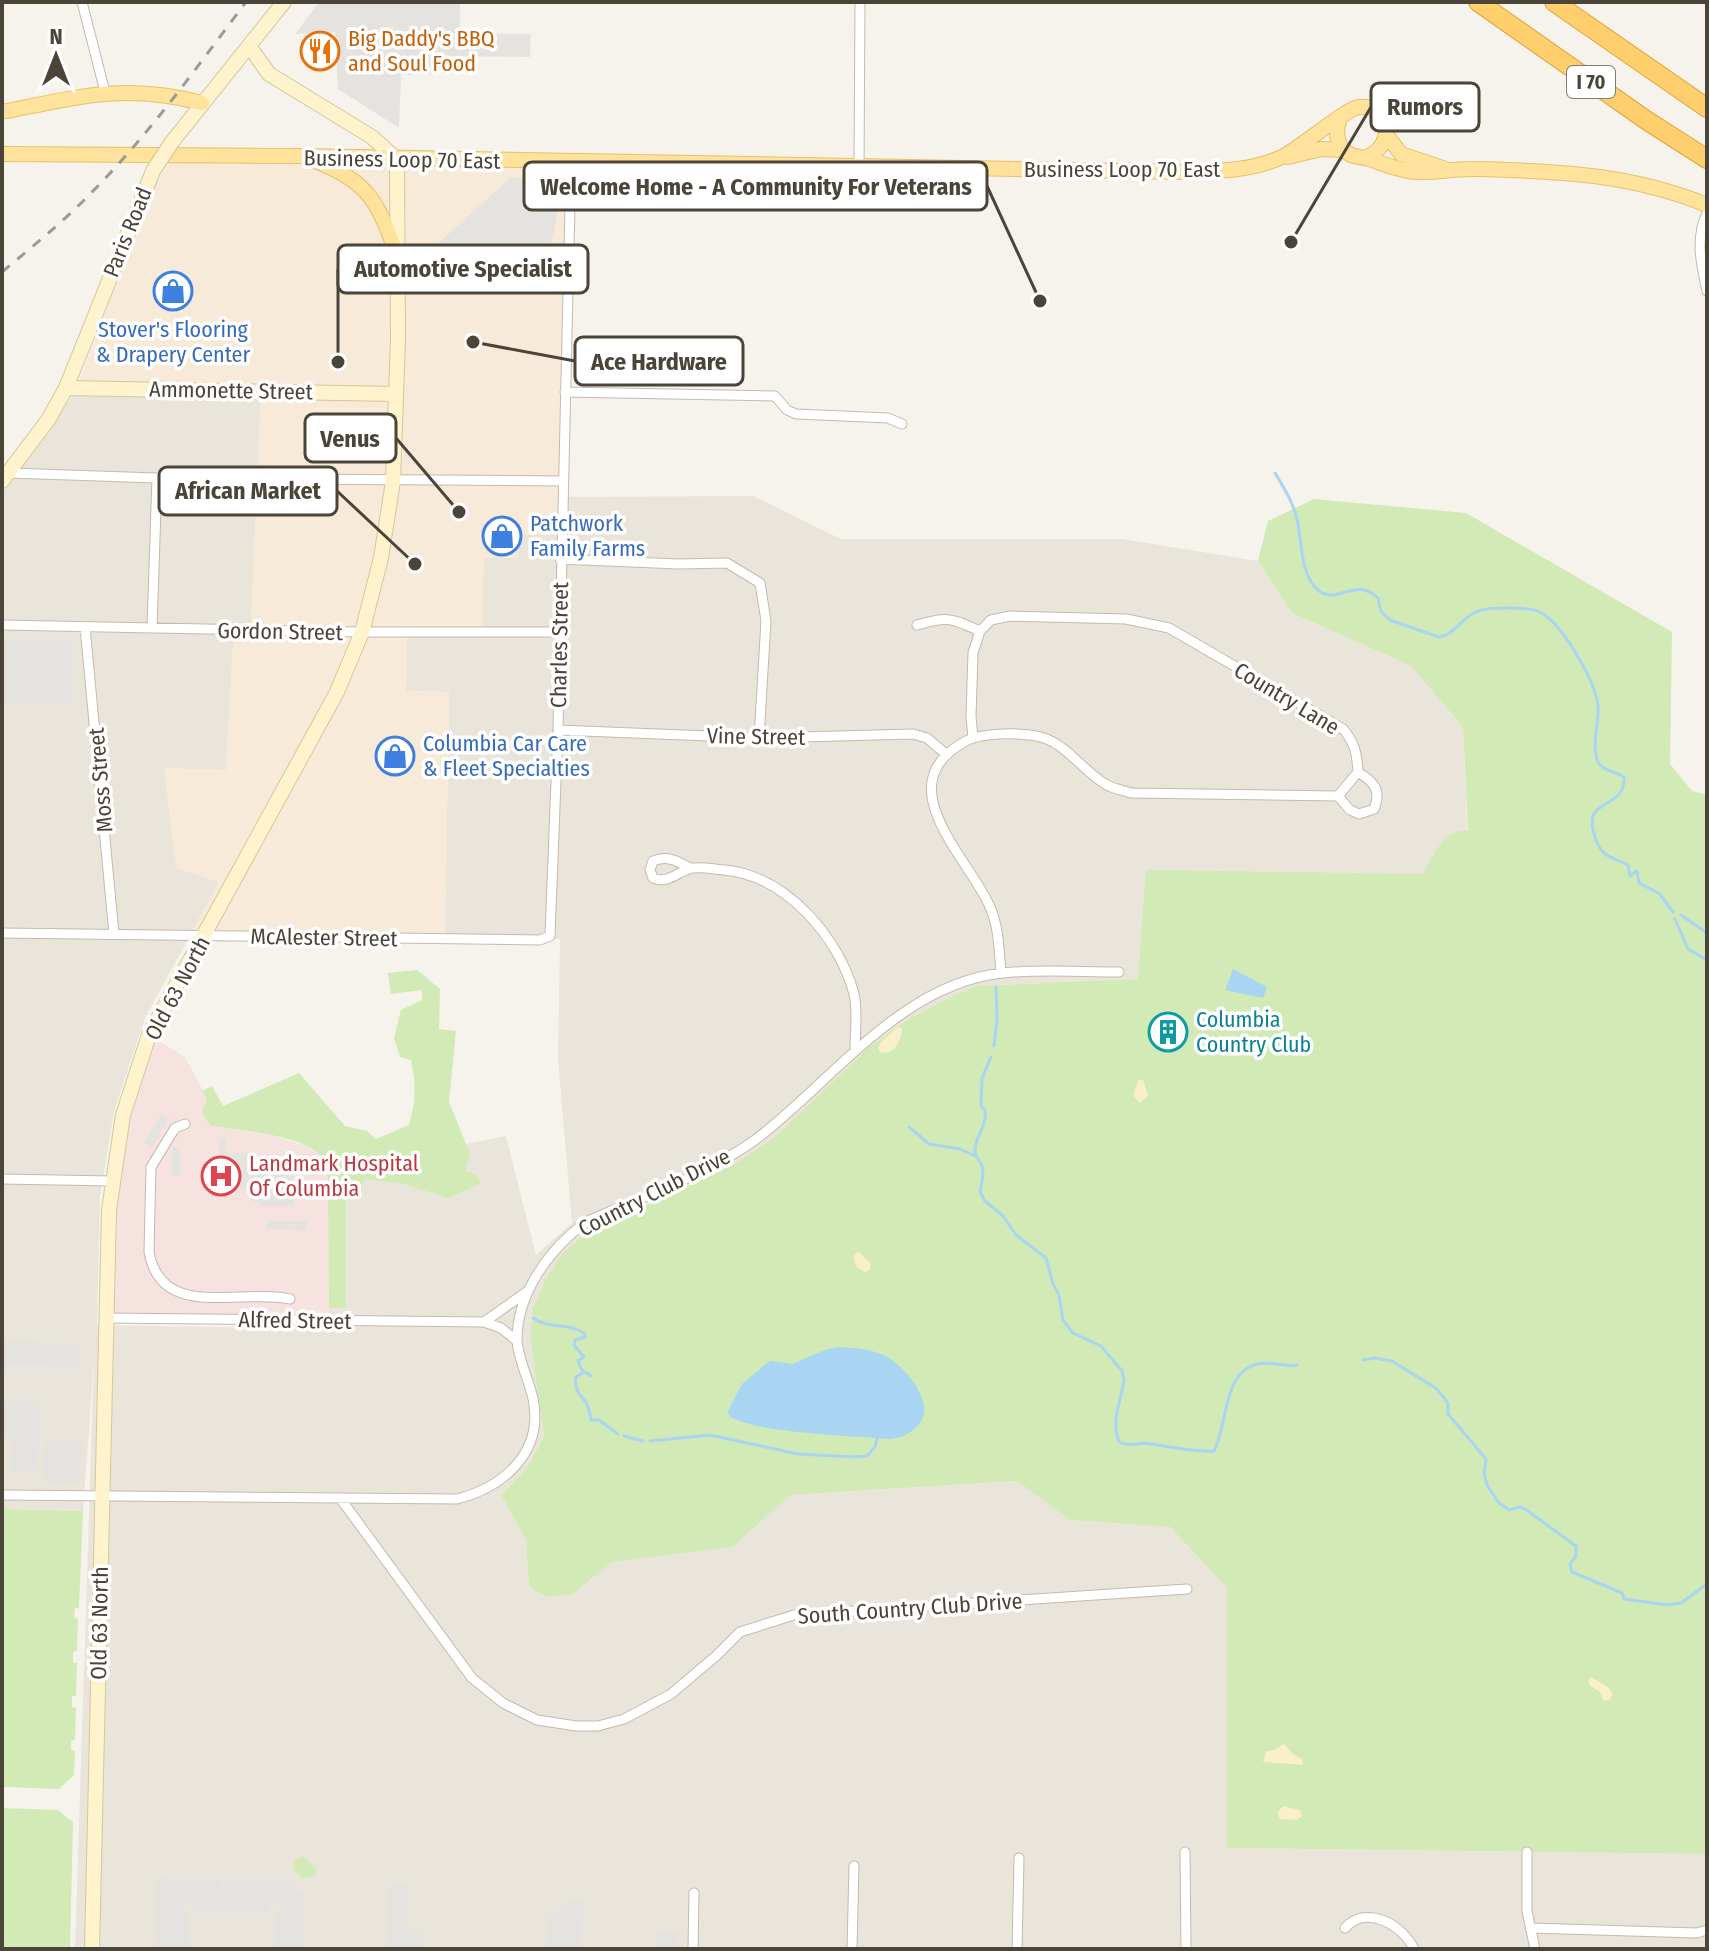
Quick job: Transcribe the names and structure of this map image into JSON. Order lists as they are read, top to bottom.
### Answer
{
  "streets": {
    "highway": ["I 70"],
    "main road": [
      "Business Loop 70 East",
      "Paris Road",
      "Ammonette Street",
      "Old 63 North"
    ],
    "street": [
      "Gordon Street",
      "Charles Street",
      "Country Lane",
      "Vine Street",
      "Moss Street",
      "McAlester Street",
      "Country Club Drive",
      "Alfred Street",
      "South Country Club Drive"
    ]
  },
  "crossings": [
    ["Business Loop 70 East", "Charles Street"],
    ["Business Loop 70 East", "Old 63 North"],
    ["Paris Road", "Ammonette Street"],
    ["Ammonette Street", "Old 63 North"],
    ["Gordon Street", "Charles Street"],
    ["Gordon Street", "Moss Street"],
    ["Gordon Street", "Old 63 North"],
    ["Charles Street", "Vine Street"],
    ["Charles Street", "McAlester Street"],
    ["Moss Street", "McAlester Street"],
    ["McAlester Street", "Old 63 North"],
    ["Old 63 North", "Country Club Drive"],
    ["Old 63 North", "Alfred Street"],
    ["Country Club Drive", "Alfred Street"],
    ["Country Club Drive", "South Country Club Drive"]
  ],
  "places": {
    "restaurant": ["Big Daddy's BBQ and Soul Food"],
    "other": [
      "Rumors",
      "Welcome Home - A Community For Veterans",
      "Ace Hardware",
      "Automotive Specialist",
      "Venus",
      "African Market"
    ],
    "shop": ["Stover's Flooring & Drapery Center", "Patchwork Family Farms", "Columbia Car Care & Fleet Specialties"],
    "building": ["Columbia Country Club"],
    "hospital": ["Landmark Hospital Of Columbia"]
  },
  "north": "top"
}
